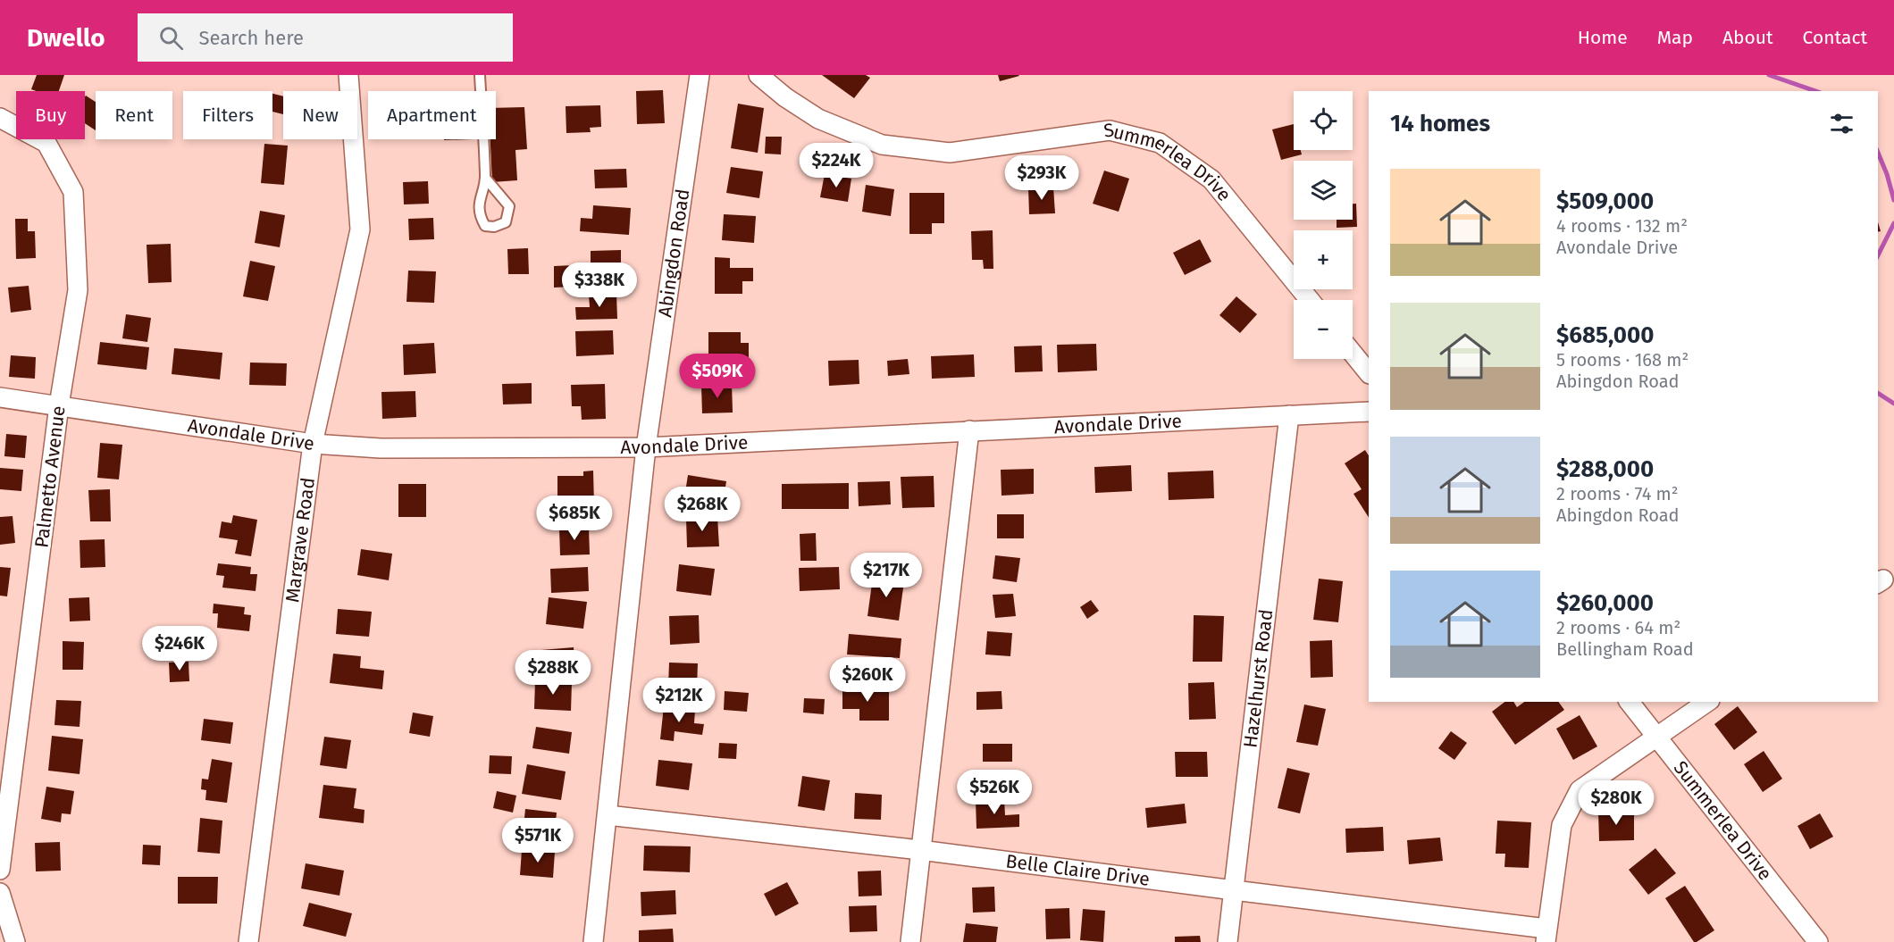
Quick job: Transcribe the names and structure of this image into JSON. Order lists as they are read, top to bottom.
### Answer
{
  "streets": {
    "street": [
      "Summerlea Drive",
      "Abingdon Road",
      "Avondale Drive",
      "Palmetto Avenue",
      "Margrave Road",
      "Hazelhurst Road",
      "Belle Claire Drive"
    ]
  },
  "crossings": [
    ["Abingdon Road", "Avondale Drive"],
    ["Abingdon Road", "Belle Claire Drive"],
    ["Avondale Drive", "Palmetto Avenue"],
    ["Avondale Drive", "Margrave Road"],
    ["Avondale Drive", "Hazelhurst Road"],
    ["Hazelhurst Road", "Belle Claire Drive"]
  ],
  "page": {
    "header": "Dwello",
    "search": "Search here",
    "nav": [
      "Home",
      "Map",
      "About",
      "Contact"
    ],
    "map_buttons": ["+", "−"],
    "chip": [
      "Buy",
      "Rent",
      "Filters",
      "New",
      "Apartment"
    ],
    "heading": "14 homes",
    "price": [
      "$224K",
      "$293K",
      "$338K",
      "$509K",
      "$268K",
      "$685K",
      "$217K",
      "$246K",
      "$288K",
      "$260K",
      "$212K",
      "$526K",
      "$280K",
      "$571K"
    ],
    "list": [
      {
        "name": "$509,000",
        "note": "4 rooms · 132 m² · Avondale Drive"
      },
      {
        "name": "$685,000",
        "note": "5 rooms · 168 m² · Abingdon Road"
      },
      {
        "name": "$288,000",
        "note": "2 rooms · 74 m² · Abingdon Road"
      },
      {
        "name": "$260,000",
        "note": "2 rooms · 64 m² · Bellingham Road"
      }
    ]
  }
}
